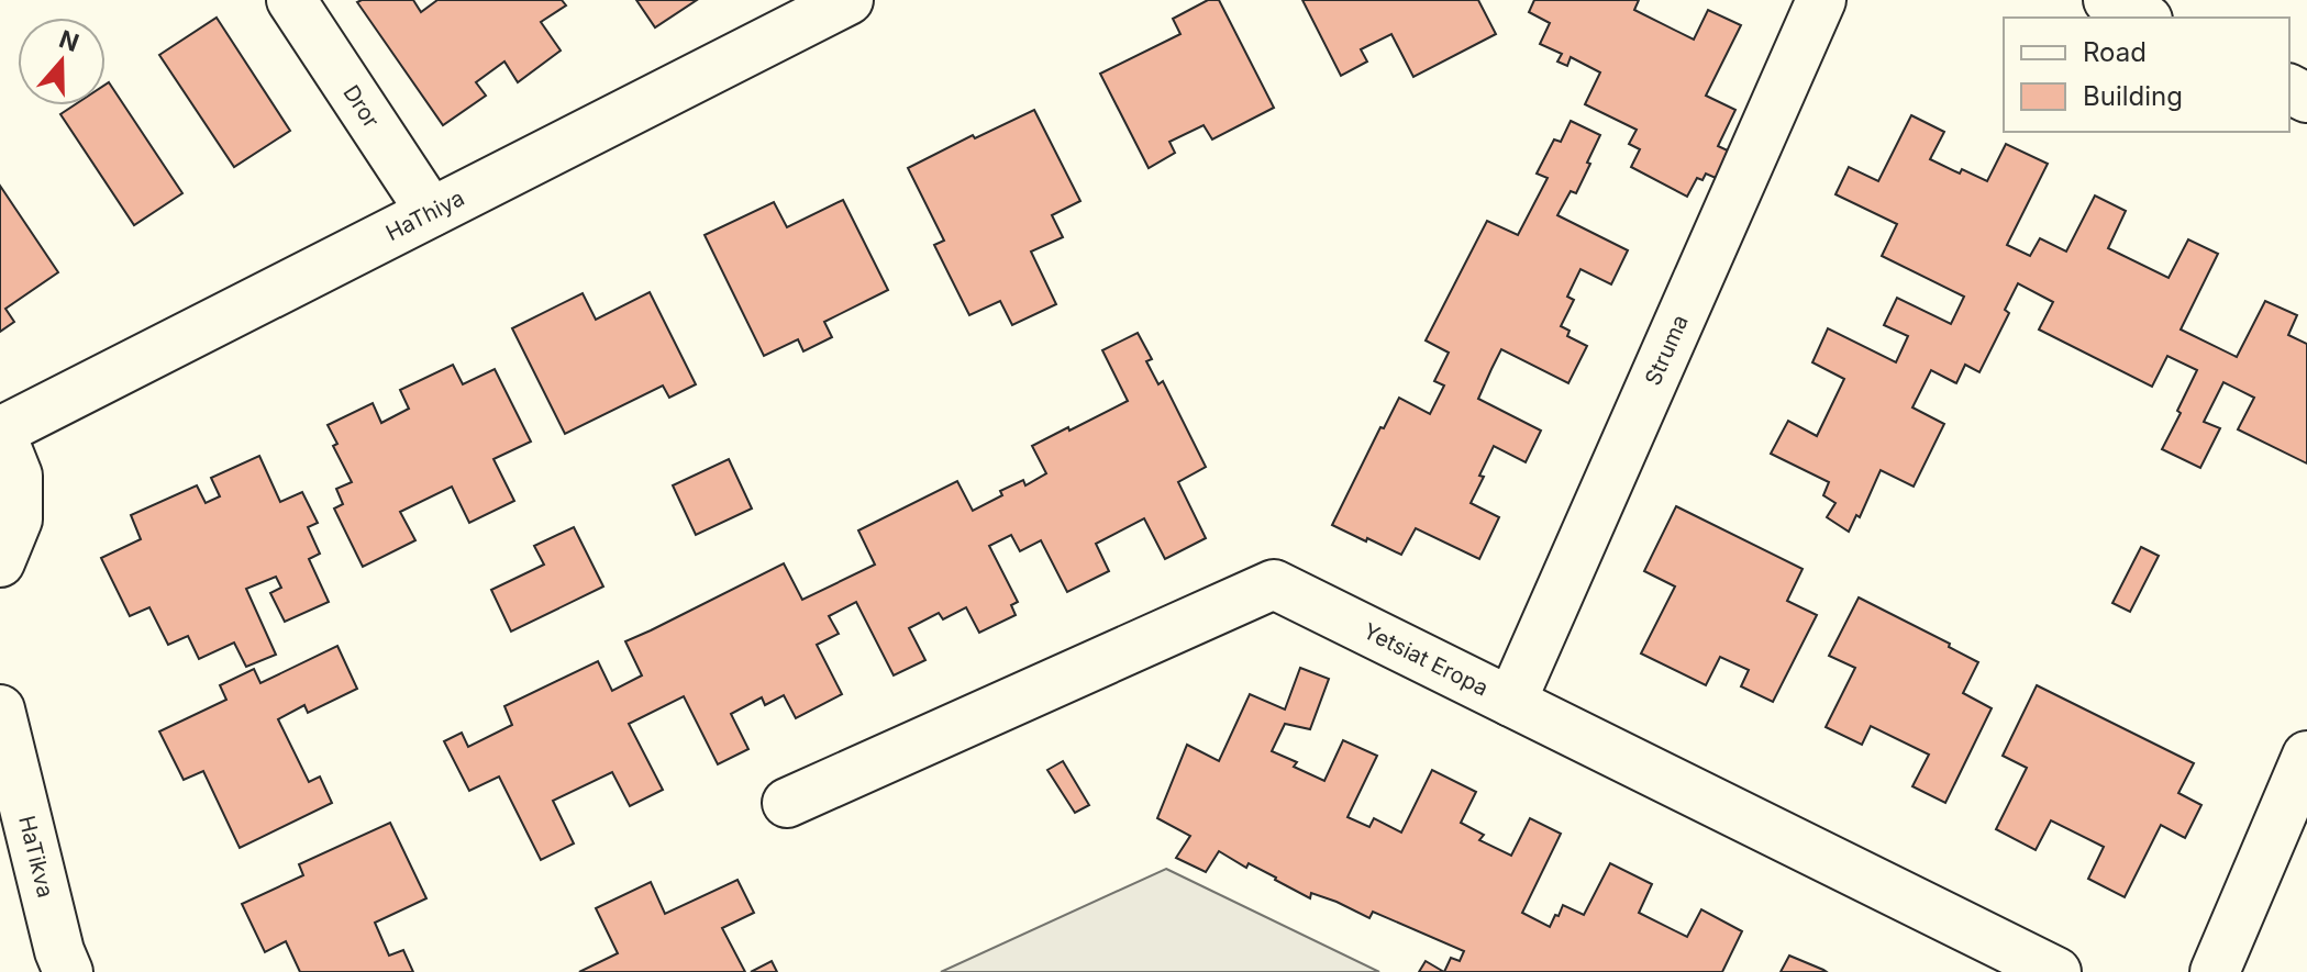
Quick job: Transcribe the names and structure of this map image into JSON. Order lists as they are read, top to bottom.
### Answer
{
  "streets": {
    "street": [
      "Dror",
      "HaThiya",
      "Struma",
      "Yetsiat Eropa",
      "HaTikva"
    ]
  },
  "crossings": [
    ["Dror", "HaThiya"],
    ["Struma", "Yetsiat Eropa"]
  ],
  "legend": ["Road", "Building"],
  "north": "top"
}
